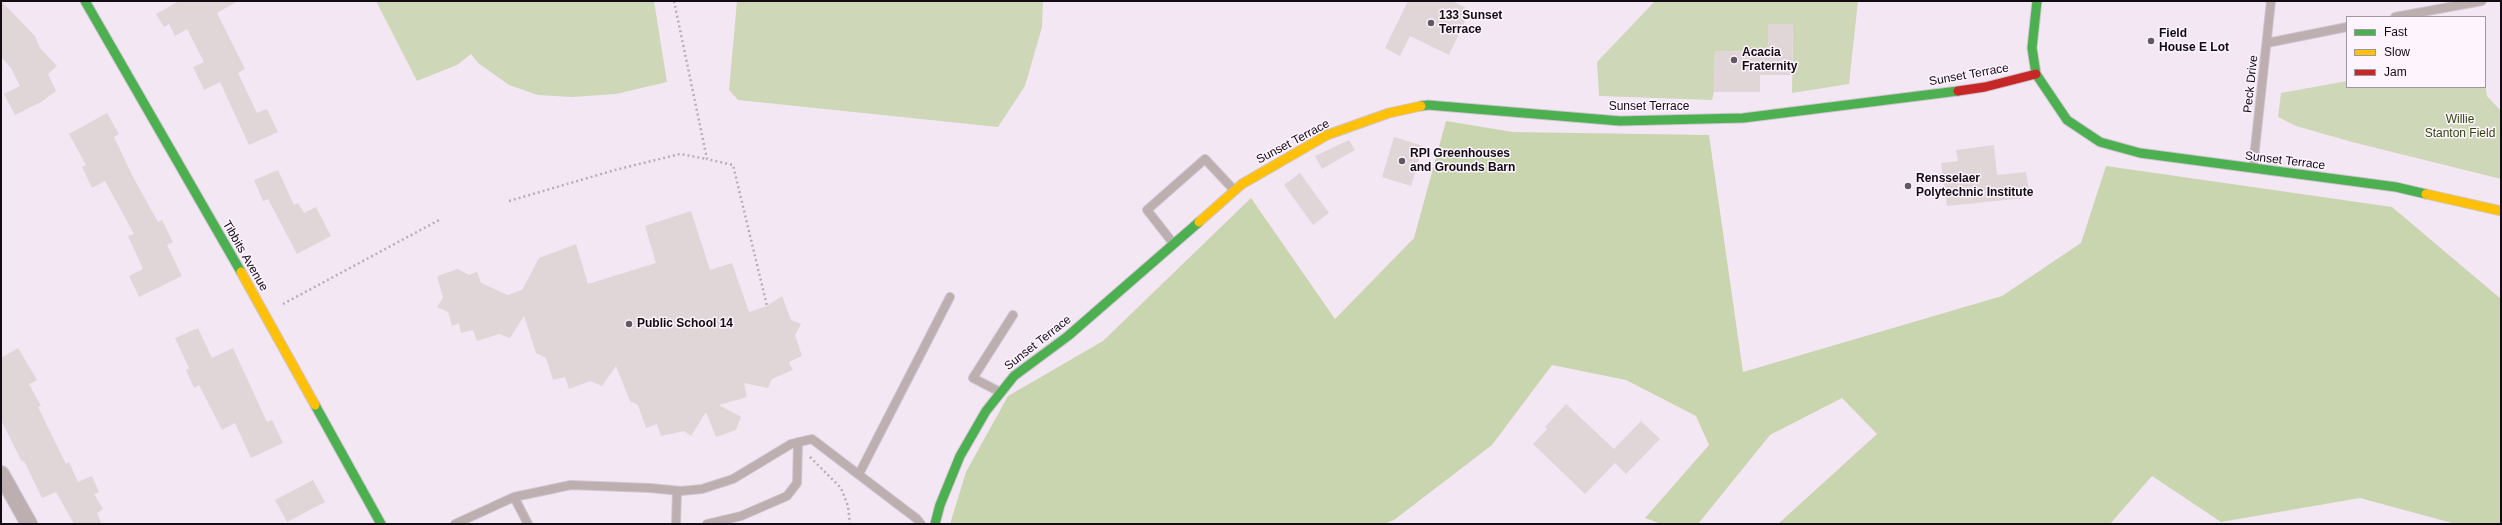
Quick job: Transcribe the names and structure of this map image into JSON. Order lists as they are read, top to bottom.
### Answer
{
  "streets": {
    "street": ["Sunset Terrace", "Tibbits Avenue"],
    "lane": ["Peck Drive"]
  },
  "crossings": [
    ["Sunset Terrace", "Peck Drive"]
  ],
  "parks": ["Willie Stanton Field"],
  "places": [
    "133 Sunset Terrace",
    "Field House E Lot",
    "Acacia Fraternity",
    "RPI Greenhouses and Grounds Barn",
    "Rensselaer Polytechnic Institute",
    "Public School 14"
  ],
  "legend": ["Fast", "Slow", "Jam"]
}
